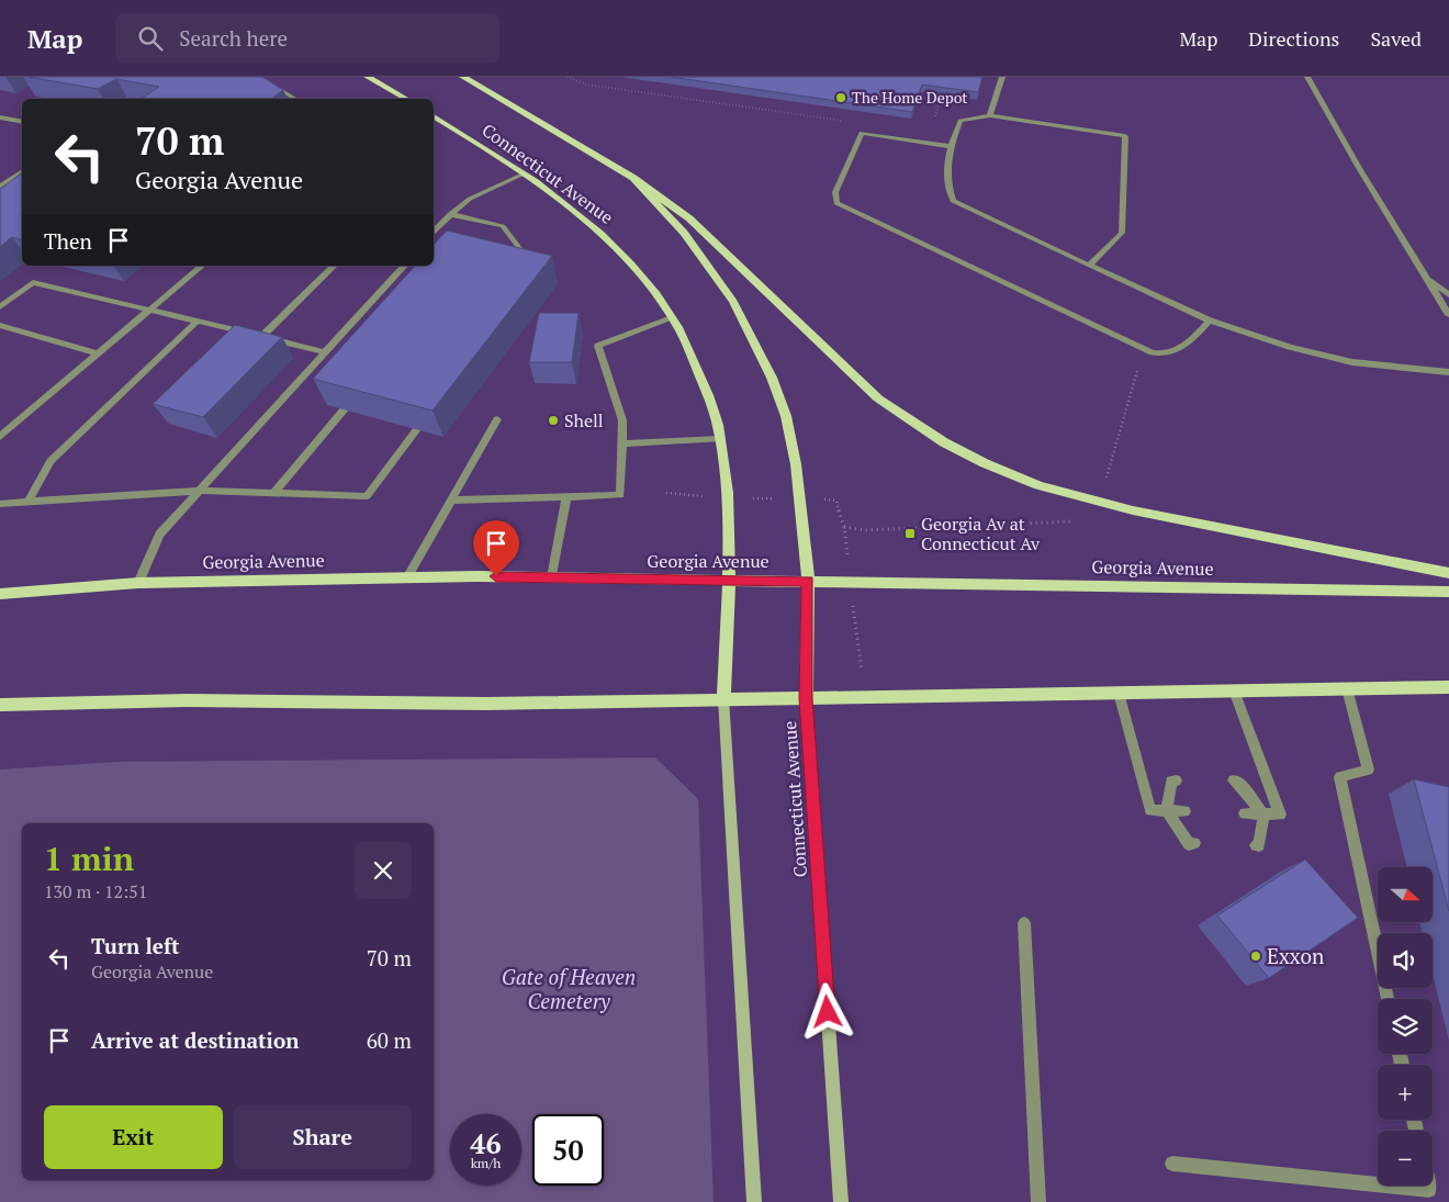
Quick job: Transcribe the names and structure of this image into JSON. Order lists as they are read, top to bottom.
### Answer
{
  "streets": {
    "main road": ["Connecticut Avenue", "Georgia Avenue"]
  },
  "crossings": [
    ["Connecticut Avenue", "Georgia Avenue"]
  ],
  "parks": ["Gate of Heaven Cemetery"],
  "places": {
    "other": ["The Home Depot", "Shell", "Exxon"],
    "transit": ["Georgia Av at Connecticut Av"]
  },
  "north": "right",
  "page": {
    "header": "Map",
    "search": "Search here",
    "nav": ["Map", "Directions", "Saved"],
    "turn": ["70 m", "Georgia Avenue"],
    "then": "Then",
    "heading": ["1 min", "130 m · 12:51"],
    "map_buttons": ["+", "−"],
    "list": [
      {
        "name": "Turn left",
        "note": "Georgia Avenue",
        "value": "70 m"
      },
      {
        "name": "Arrive at destination",
        "value": "60 m"
      }
    ],
    "buttons": ["Exit", "Share"],
    "speed": "46 km/h",
    "limit": "50"
  }
}
